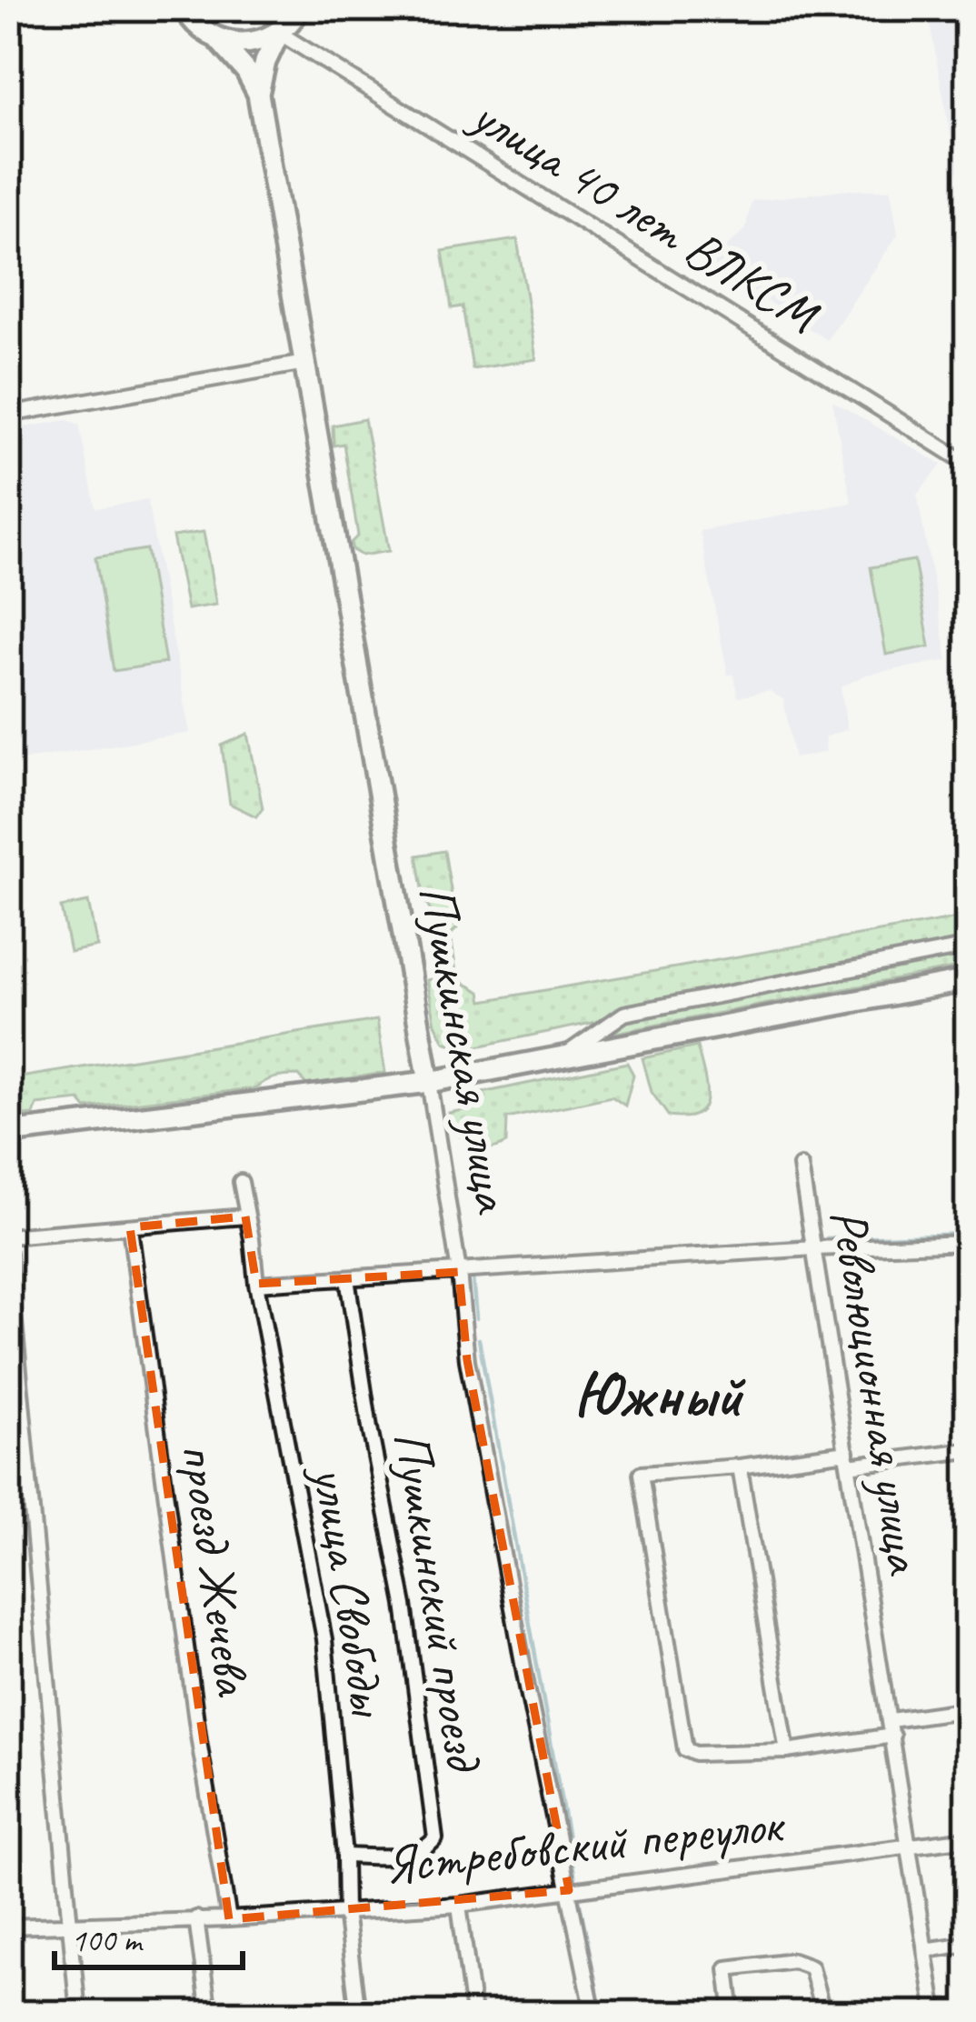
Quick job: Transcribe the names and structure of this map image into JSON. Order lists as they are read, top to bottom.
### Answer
{
  "streets": {
    "main road": ["Пушкинская улица"],
    "street": [
      "улица 40 лет ВЛКСМ",
      "Революционная улица",
      "проезд Жечева",
      "улица Свободы",
      "Пушкинский проезд",
      "Ястребовский переулок"
    ]
  },
  "crossings": [
    ["улица 40 лет ВЛКСМ", "Пушкинская улица"],
    ["Пушкинская улица", "Ястребовский переулок"],
    ["Революционная улица", "Ястребовский переулок"],
    ["проезд Жечева", "Ястребовский переулок"],
    ["улица Свободы", "Пушкинский проезд"],
    ["улица Свободы", "Ястребовский переулок"]
  ],
  "districts": ["Южный"],
  "scale_bar": "100 m"
}
